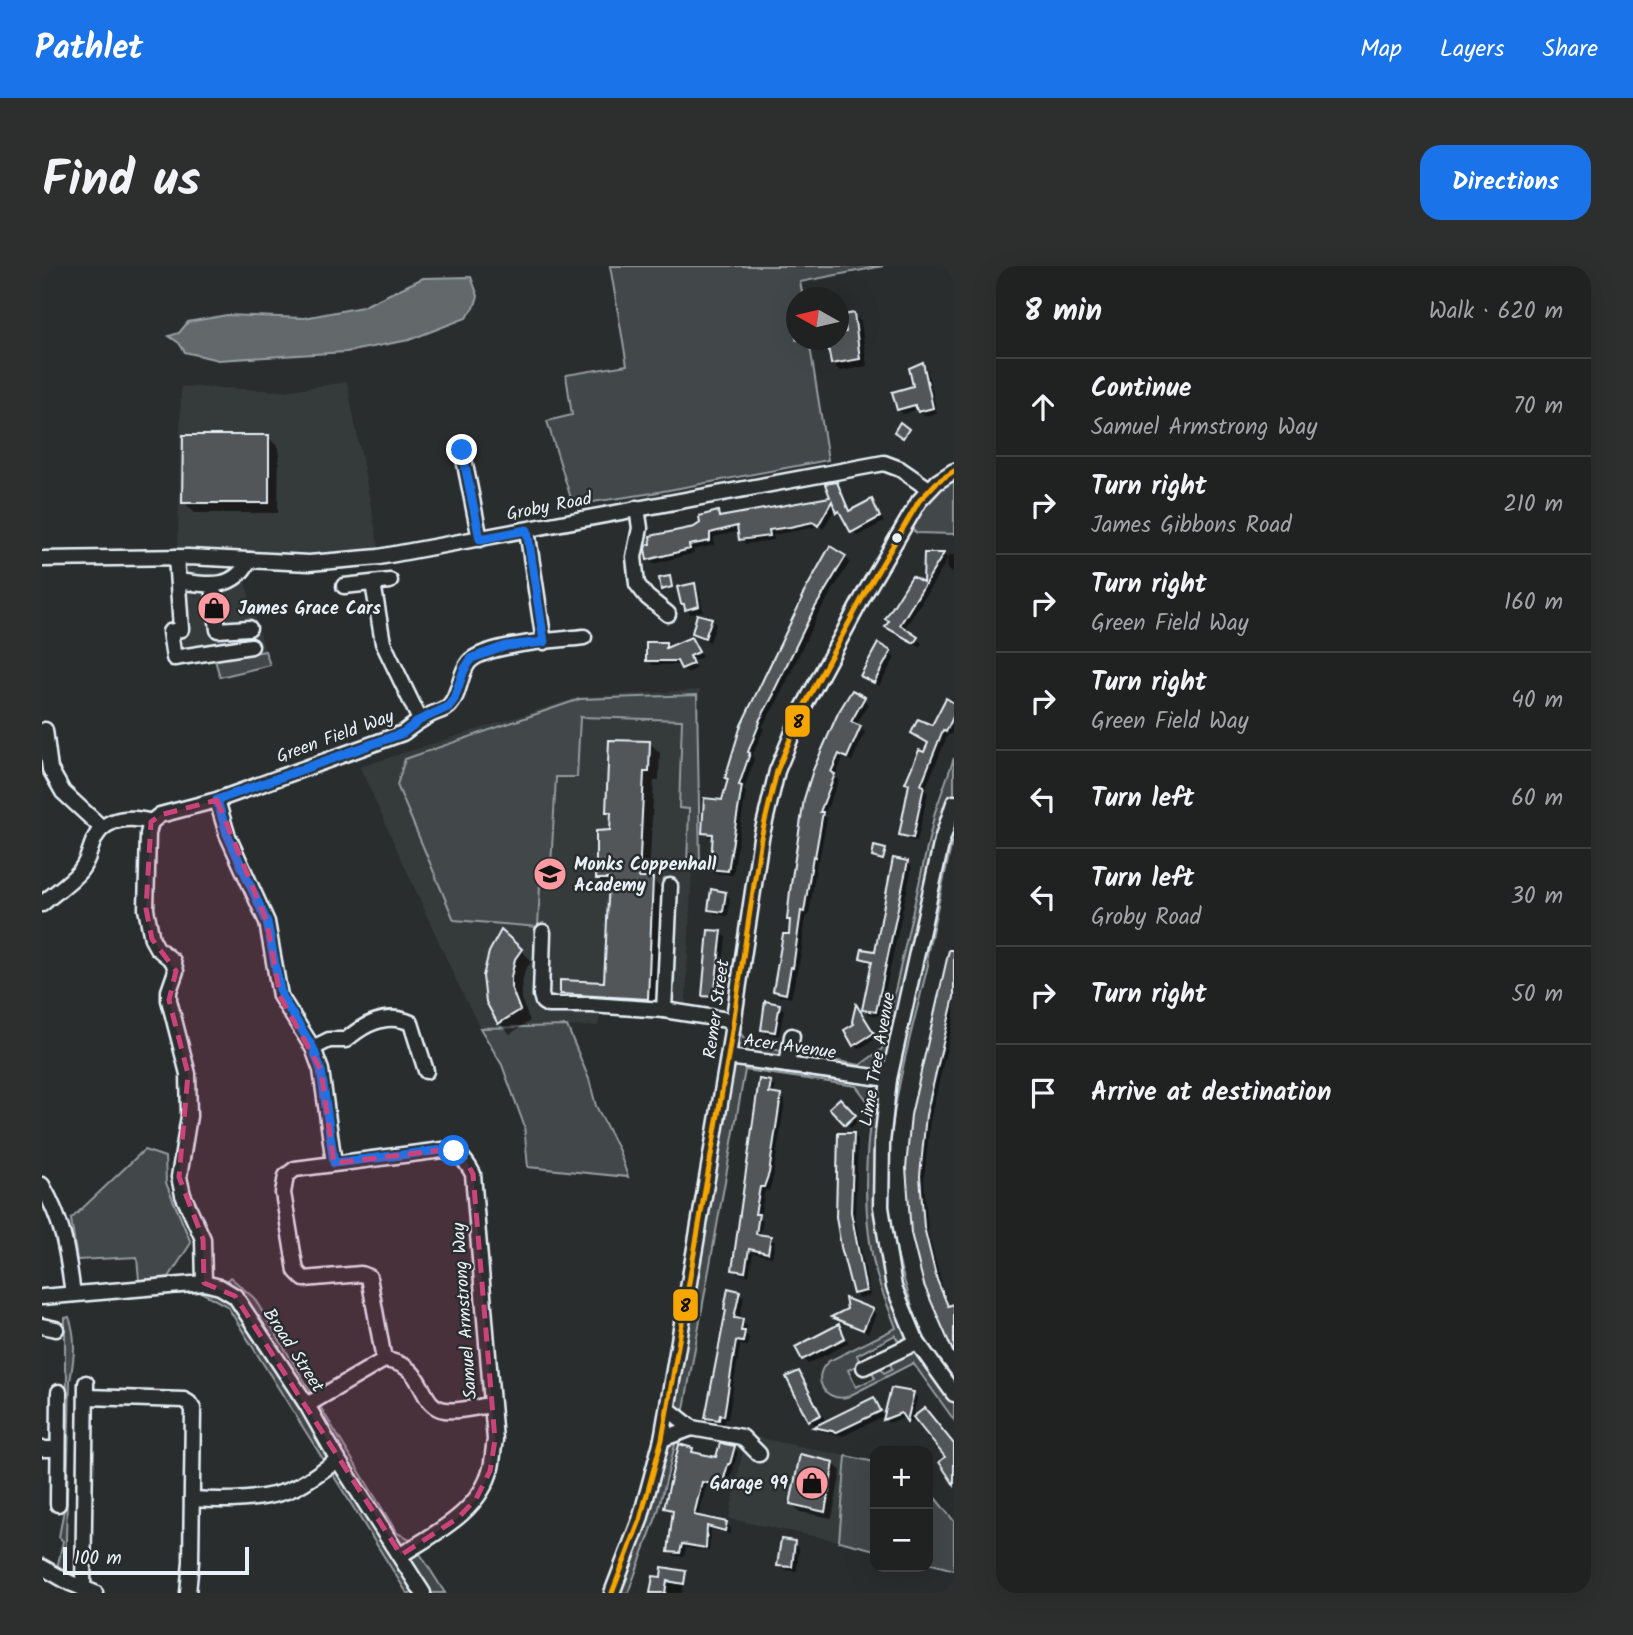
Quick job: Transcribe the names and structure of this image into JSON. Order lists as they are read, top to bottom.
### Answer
{
  "streets": {
    "street": [
      "Groby Road",
      "Green Field Way",
      "Remer Street",
      "Acer Avenue",
      "Lime Tree Avenue",
      "Samuel Armstrong Way",
      "Broad Street"
    ]
  },
  "crossings": [
    ["Groby Road", "Remer Street"],
    ["Remer Street", "Acer Avenue"],
    ["Acer Avenue", "Lime Tree Avenue"],
    ["Samuel Armstrong Way", "Broad Street"]
  ],
  "places": {
    "shop": ["James Grace Cars", "Garage 99"],
    "school or university": ["Monks Coppenhall Academy"]
  },
  "lines": ["transit line 8"],
  "scale_bar": "100 m",
  "north": "left",
  "page": {
    "header": "Pathlet",
    "nav": ["Map", "Layers", "Share"],
    "title": "Find us",
    "buttons": "Directions",
    "heading": ["8 min", "Walk · 620 m"],
    "list": [
      ["Continue", "Samuel Armstrong Way", "70 m"],
      ["Turn right", "James Gibbons Road", "210 m"],
      ["Turn right", "Green Field Way", "160 m"],
      ["Turn right", "Green Field Way", "40 m"],
      ["Turn left", "60 m"],
      ["Turn left", "Groby Road", "30 m"],
      ["Turn right", "50 m"],
      "Arrive at destination"
    ],
    "map_buttons": ["+", "−"],
    "scale": "100 m"
  }
}
